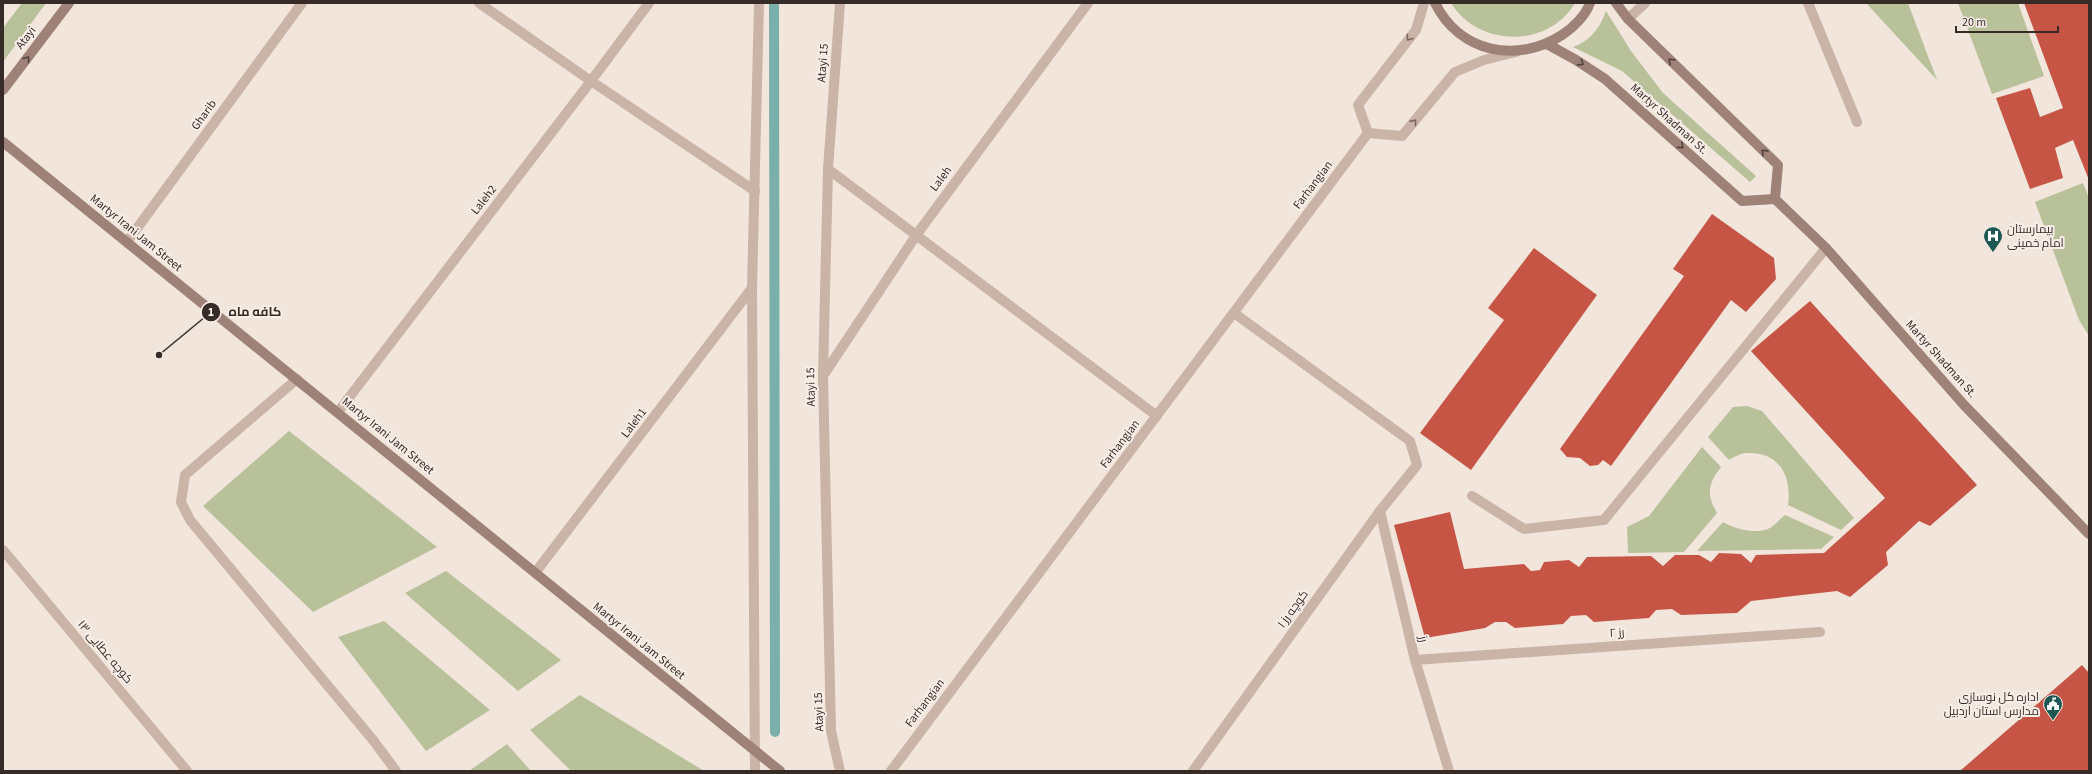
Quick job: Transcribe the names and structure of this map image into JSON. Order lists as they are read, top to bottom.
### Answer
{
  "streets": {
    "street": [
      "Atayi",
      "Atayi 15",
      "Gharib",
      "Martyr Shadman St.",
      "Laleh",
      "Farhangian",
      "Laleh2",
      "Martyr Irani Jam Street",
      "Laleh1",
      "کوچه رز ۱",
      "رز ۲",
      "رز",
      "کوچه عطایی ۱۳"
    ]
  },
  "crossings": [
    ["Atayi 15", "Laleh"],
    ["Gharib", "Martyr Irani Jam Street"],
    ["Farhangian", "کوچه رز ۱"],
    ["Laleh2", "Martyr Irani Jam Street"],
    ["Martyr Irani Jam Street", "Laleh1"],
    ["کوچه رز ۱", "رز"],
    ["رز ۲", "رز"]
  ],
  "one_way": ["Atayi"],
  "places": {
    "hospital": ["بیمارستان امام خمینی"],
    "other": ["کافه ماه"],
    "public building": ["اداره کل نوسازی مدارس استان اردبیل"]
  },
  "scale_bar": "20 m"
}
